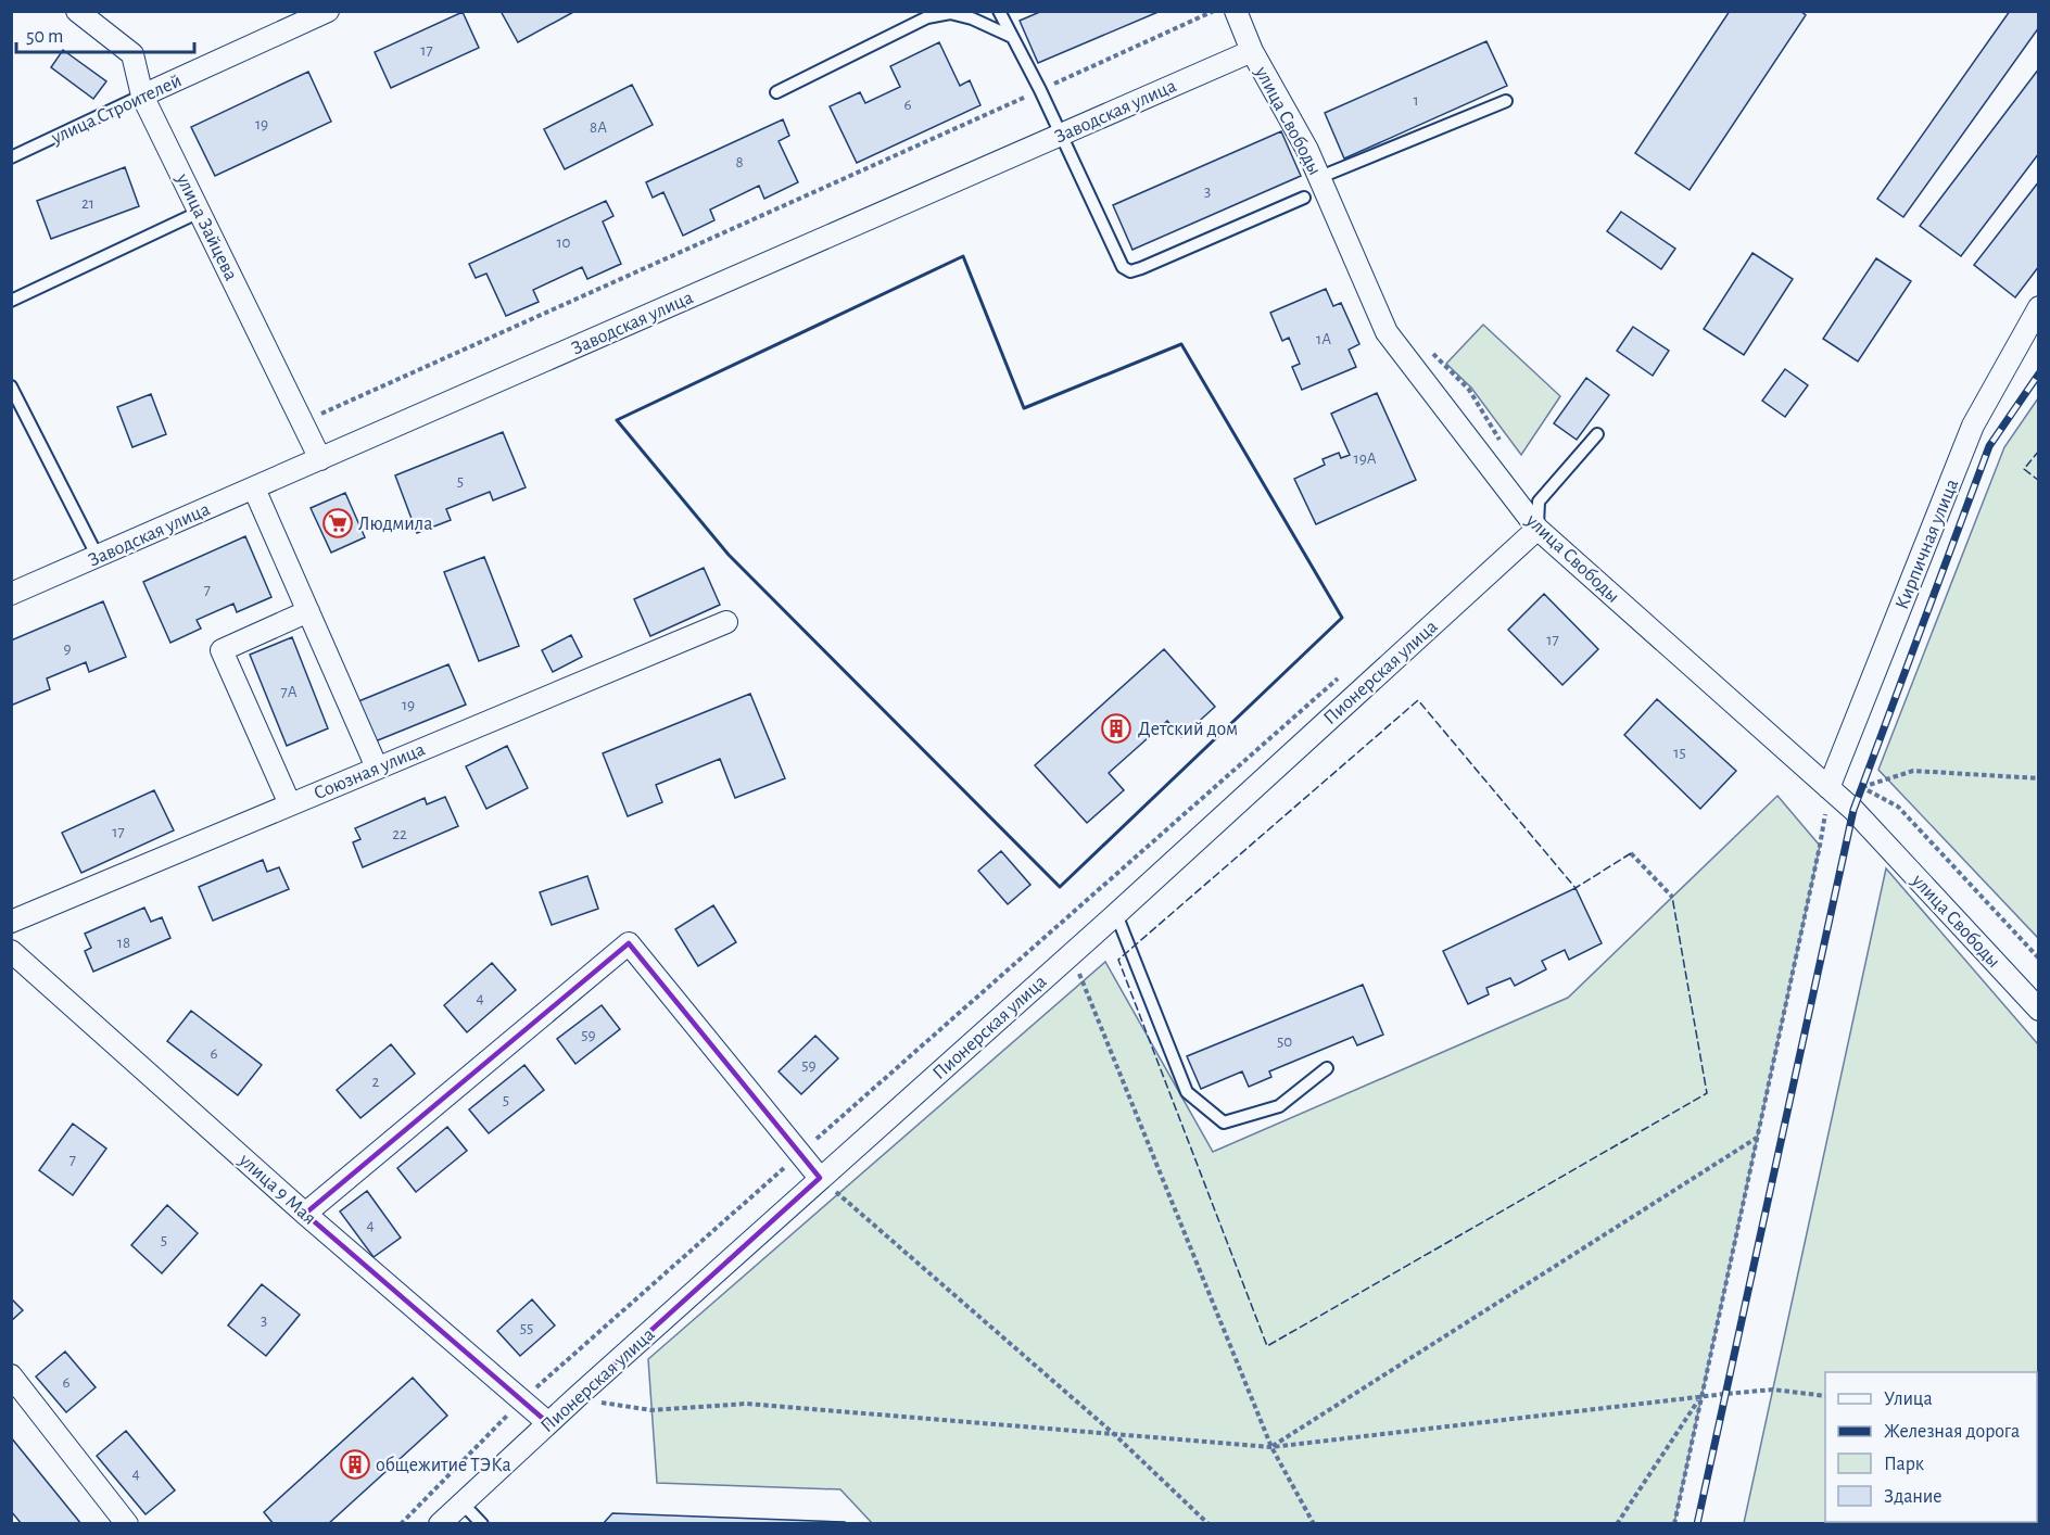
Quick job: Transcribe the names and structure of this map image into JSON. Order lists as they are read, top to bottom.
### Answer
{
  "streets": {
    "street": [
      "улица Строителей",
      "Заводская улица",
      "улица Свободы",
      "улица Зайцева",
      "Кирпичная улица",
      "Пионерская улица",
      "Союзная улица",
      "улица 9 Мая"
    ]
  },
  "crossings": [
    ["улица Строителей", "улица Зайцева"],
    ["Заводская улица", "улица Свободы"],
    ["Заводская улица", "улица Зайцева"],
    ["улица Свободы", "Кирпичная улица"],
    ["улица Свободы", "Пионерская улица"],
    ["Пионерская улица", "улица 9 Мая"]
  ],
  "places": {
    "supermarket": ["Людмила"],
    "building": ["Детский дом", "общежитие ТЭКа"]
  },
  "house_numbers": [
    "17",
    "1",
    "6",
    "19",
    "8А",
    "8",
    "3",
    "21",
    "10",
    "1А",
    "19А",
    "5",
    "7",
    "17",
    "9",
    "7А",
    "19",
    "15",
    "17",
    "22",
    "18",
    "4",
    "59",
    "50",
    "6",
    "59",
    "2",
    "5",
    "7",
    "4",
    "5",
    "3",
    "55",
    "6",
    "4"
  ],
  "legend": [
    "Улица",
    "Железная дорога",
    "Парк",
    "Здание"
  ],
  "scale_bar": "50 m"
}
